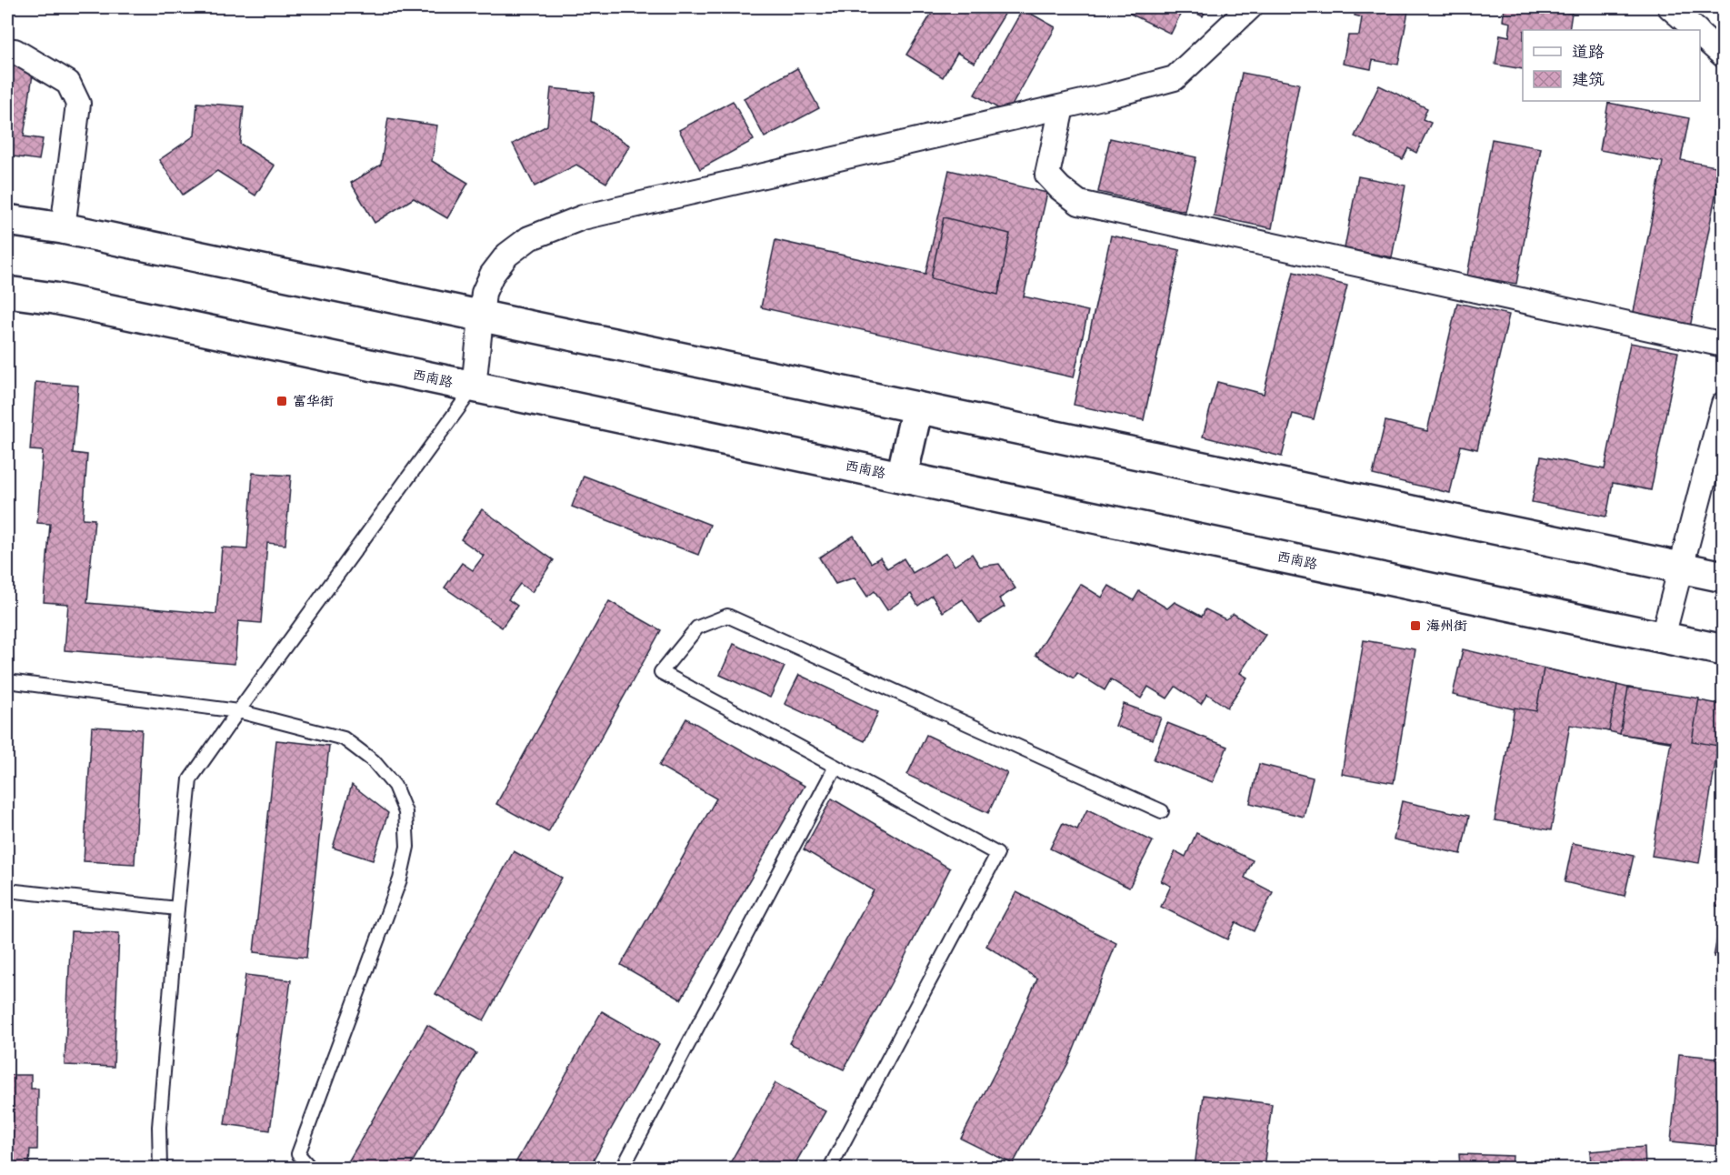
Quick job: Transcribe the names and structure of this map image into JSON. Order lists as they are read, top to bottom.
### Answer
{
  "streets": {
    "main road": ["西南路"]
  },
  "places": {
    "transit": ["富华街", "海州街"]
  },
  "legend": ["道路", "建筑"]
}
